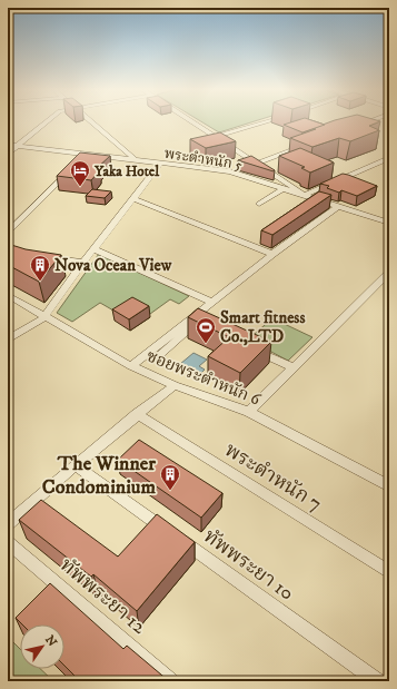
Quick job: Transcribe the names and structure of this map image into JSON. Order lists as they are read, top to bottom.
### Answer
{
  "streets": {
    "street": [
      "พระตำหนัก 5",
      "ซอยพระตำหนัก 6",
      "พระตำหนัก 7",
      "ทัพพระยา 10",
      "ทัพพระยา 12"
    ]
  },
  "places": {
    "hotel": ["Yaka Hotel"],
    "building": ["Nova Ocean View", "The Winner Condominium"],
    "sports": ["Smart fitness Co.,LTD"]
  },
  "north": "top right"
}
